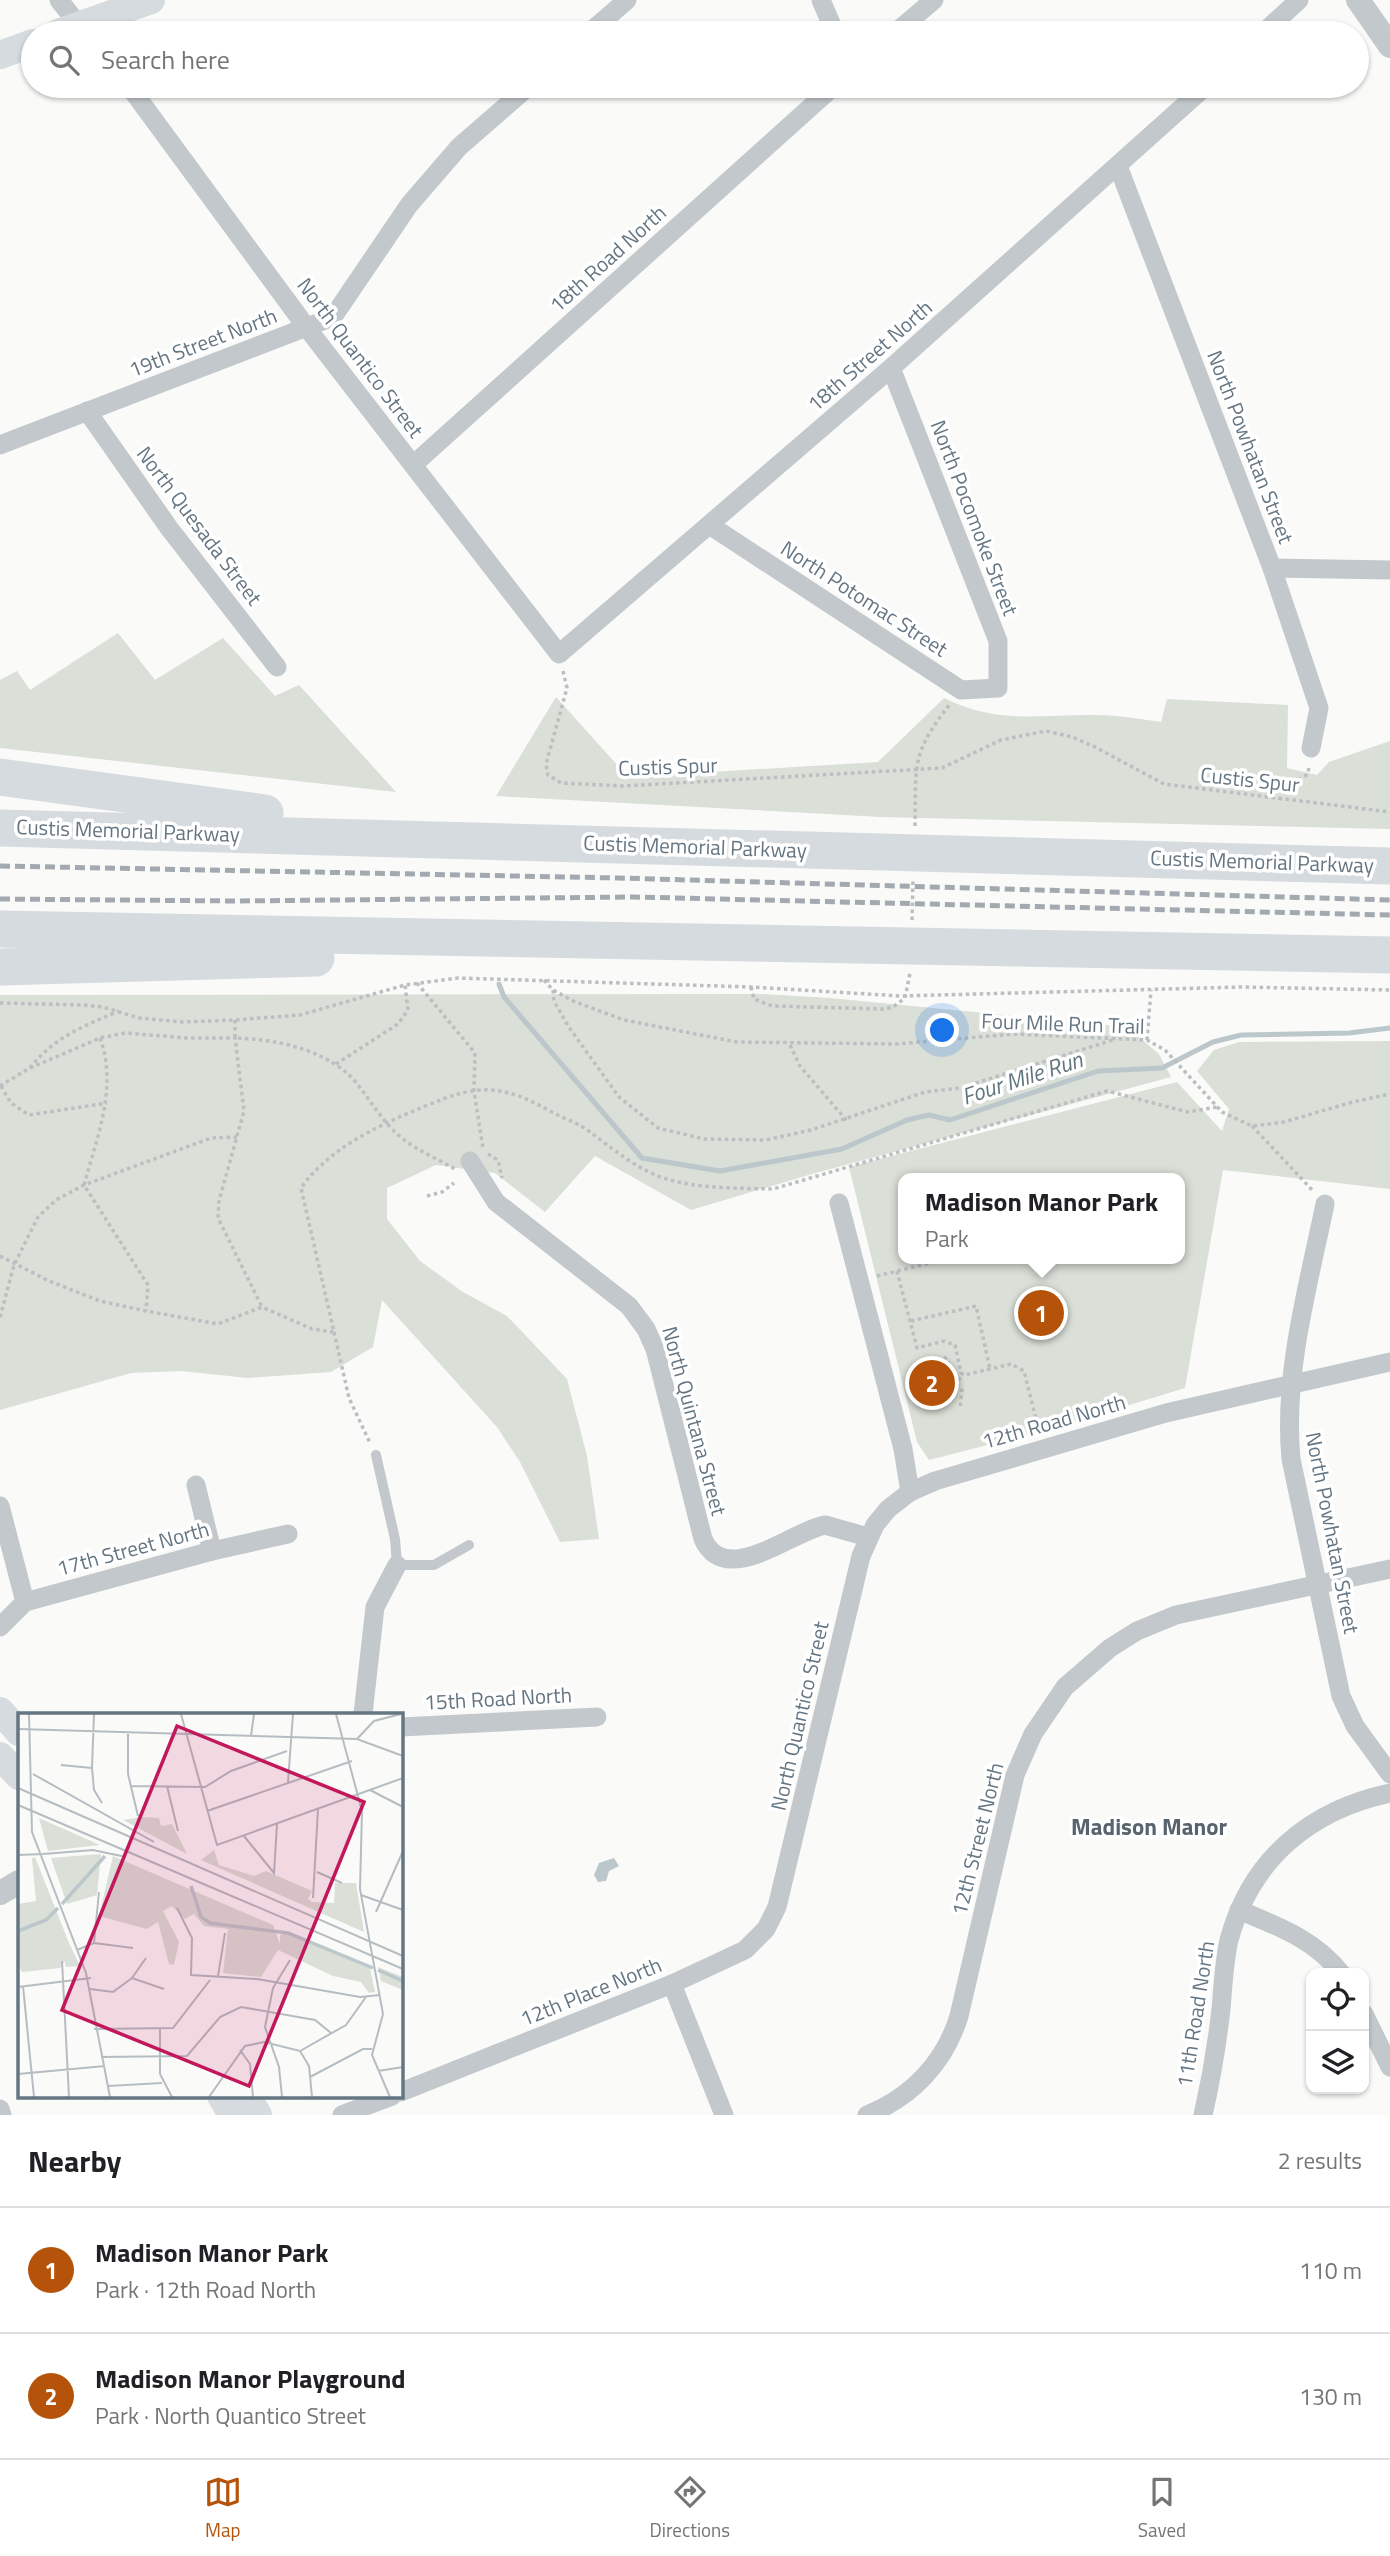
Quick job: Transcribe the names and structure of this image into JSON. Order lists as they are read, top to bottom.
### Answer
{
  "streets": {
    "highway": ["Custis Memorial Parkway"],
    "street": [
      "18th Road North",
      "19th Street North",
      "18th Street North",
      "North Quantico Street",
      "North Powhatan Street",
      "North Pocomoke Street",
      "North Quesada Street",
      "North Potomac Street",
      "North Quintana Street",
      "12th Road North",
      "17th Street North",
      "15th Road North",
      "12th Street North",
      "12th Place North",
      "11th Road North"
    ],
    "path": ["Custis Spur", "Four Mile Run Trail"]
  },
  "crossings": [
    ["18th Road North", "North Quantico Street"],
    ["19th Street North", "North Quantico Street"],
    ["19th Street North", "North Quesada Street"],
    ["18th Street North", "North Quantico Street"],
    ["18th Street North", "North Powhatan Street"],
    ["18th Street North", "North Pocomoke Street"],
    ["18th Street North", "North Potomac Street"],
    ["18th Street North", "Custis Spur"],
    ["North Quantico Street", "Custis Spur"],
    ["North Quantico Street", "North Quintana Street"],
    ["North Quantico Street", "12th Road North"],
    ["North Quantico Street", "12th Place North"],
    ["North Powhatan Street", "Four Mile Run Trail"],
    ["North Powhatan Street", "12th Road North"],
    ["North Powhatan Street", "12th Street North"],
    ["North Pocomoke Street", "North Potomac Street"],
    ["North Quintana Street", "12th Road North"]
  ],
  "districts": ["Madison Manor"],
  "water": ["Four Mile Run"],
  "page": {
    "search": "Search here",
    "popup": ["Madison Manor Park", "Park"],
    "pins": ["1", "2"],
    "heading": ["Nearby", "2 results"],
    "list": [
      {
        "mark": "1",
        "name": "Madison Manor Park",
        "note": "Park · 12th Road North",
        "value": "110 m"
      },
      {
        "mark": "2",
        "name": "Madison Manor Playground",
        "note": "Park · North Quantico Street",
        "value": "130 m"
      }
    ],
    "nav": ["Map", "Directions", "Saved"]
  }
}
